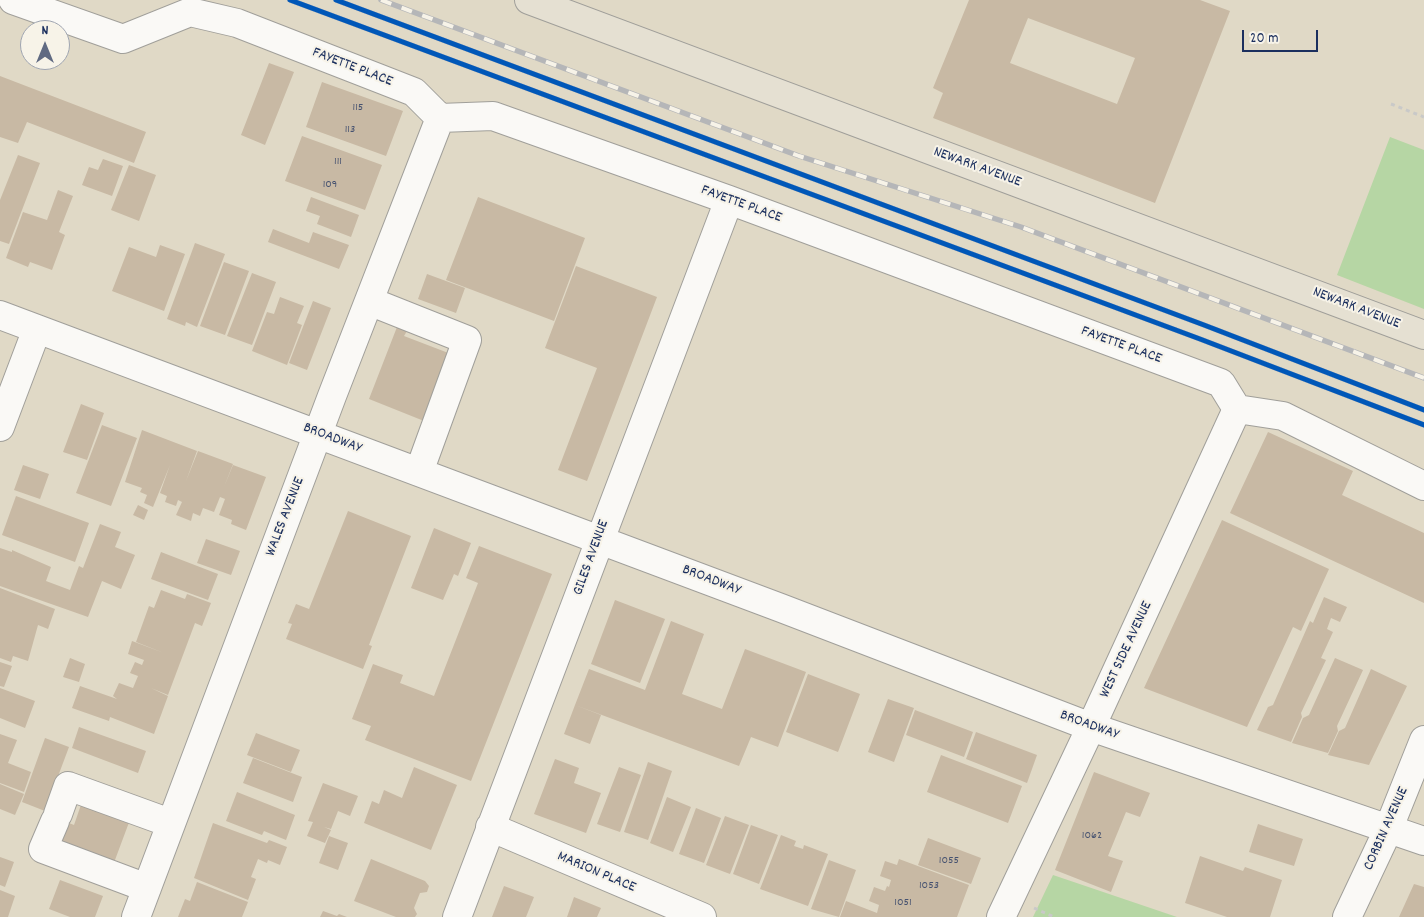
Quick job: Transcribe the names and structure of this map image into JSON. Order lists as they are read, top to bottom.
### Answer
{
  "streets": {
    "main road": ["NEWARK AVENUE"],
    "street": [
      "FAYETTE PLACE",
      "BROADWAY",
      "WALES AVENUE",
      "GILES AVENUE",
      "WEST SIDE AVENUE",
      "CORBIN AVENUE",
      "MARION PLACE"
    ]
  },
  "crossings": [
    ["FAYETTE PLACE", "WALES AVENUE"],
    ["FAYETTE PLACE", "GILES AVENUE"],
    ["FAYETTE PLACE", "WEST SIDE AVENUE"],
    ["BROADWAY", "WALES AVENUE"],
    ["BROADWAY", "GILES AVENUE"],
    ["BROADWAY", "WEST SIDE AVENUE"],
    ["BROADWAY", "CORBIN AVENUE"],
    ["GILES AVENUE", "MARION PLACE"]
  ],
  "house_numbers": [
    "115",
    "113",
    "111",
    "109",
    "1062",
    "1055",
    "1053",
    "1051"
  ],
  "scale_bar": "20 m",
  "north": "top"
}
